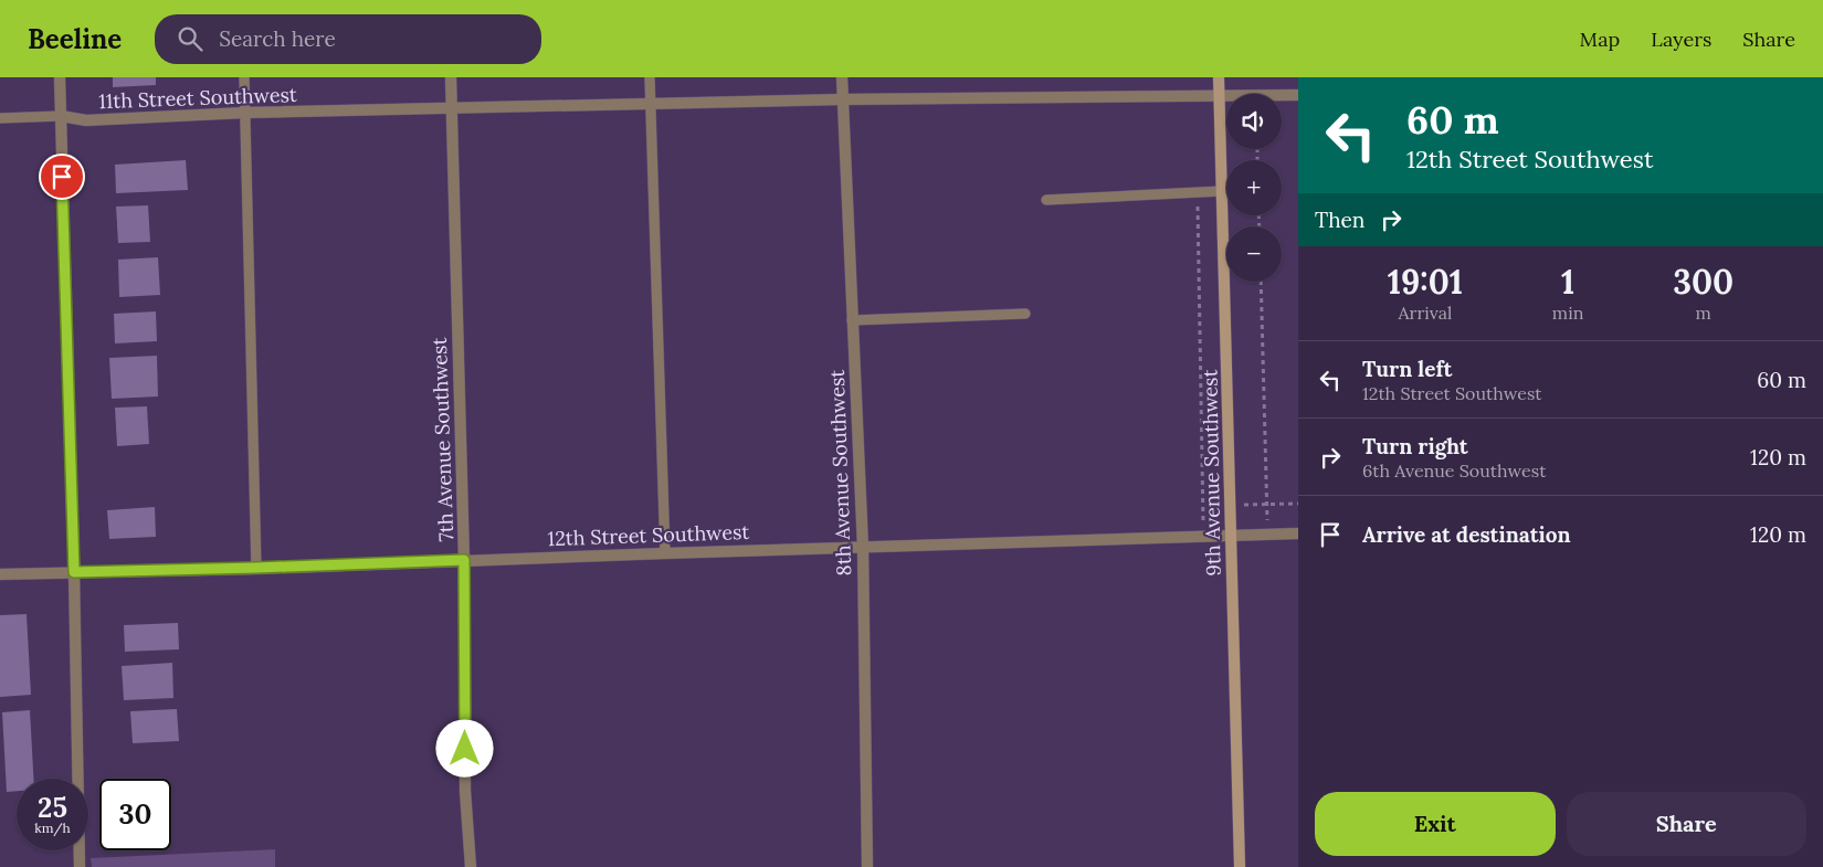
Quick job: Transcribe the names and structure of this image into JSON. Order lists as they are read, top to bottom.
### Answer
{
  "streets": {
    "street": [
      "11th Street Southwest",
      "7th Avenue Southwest",
      "8th Avenue Southwest",
      "9th Avenue Southwest",
      "12th Street Southwest"
    ]
  },
  "crossings": [
    ["11th Street Southwest", "7th Avenue Southwest"],
    ["11th Street Southwest", "8th Avenue Southwest"],
    ["11th Street Southwest", "9th Avenue Southwest"],
    ["7th Avenue Southwest", "12th Street Southwest"],
    ["8th Avenue Southwest", "12th Street Southwest"],
    ["9th Avenue Southwest", "12th Street Southwest"]
  ],
  "page": {
    "header": "Beeline",
    "search": "Search here",
    "nav": ["Map", "Layers", "Share"],
    "turn": ["60 m", "12th Street Southwest"],
    "map_buttons": ["+", "−"],
    "then": "Then",
    "eta": [
      "19:01",
      "Arrival",
      "1",
      "min",
      "300",
      "m"
    ],
    "list": [
      {
        "name": "Turn left",
        "note": "12th Street Southwest",
        "value": "60 m"
      },
      {
        "name": "Turn right",
        "note": "6th Avenue Southwest",
        "value": "120 m"
      },
      {
        "name": "Arrive at destination",
        "value": "120 m"
      }
    ],
    "speed": "25 km/h",
    "limit": "30",
    "buttons": ["Exit", "Share"]
  }
}
